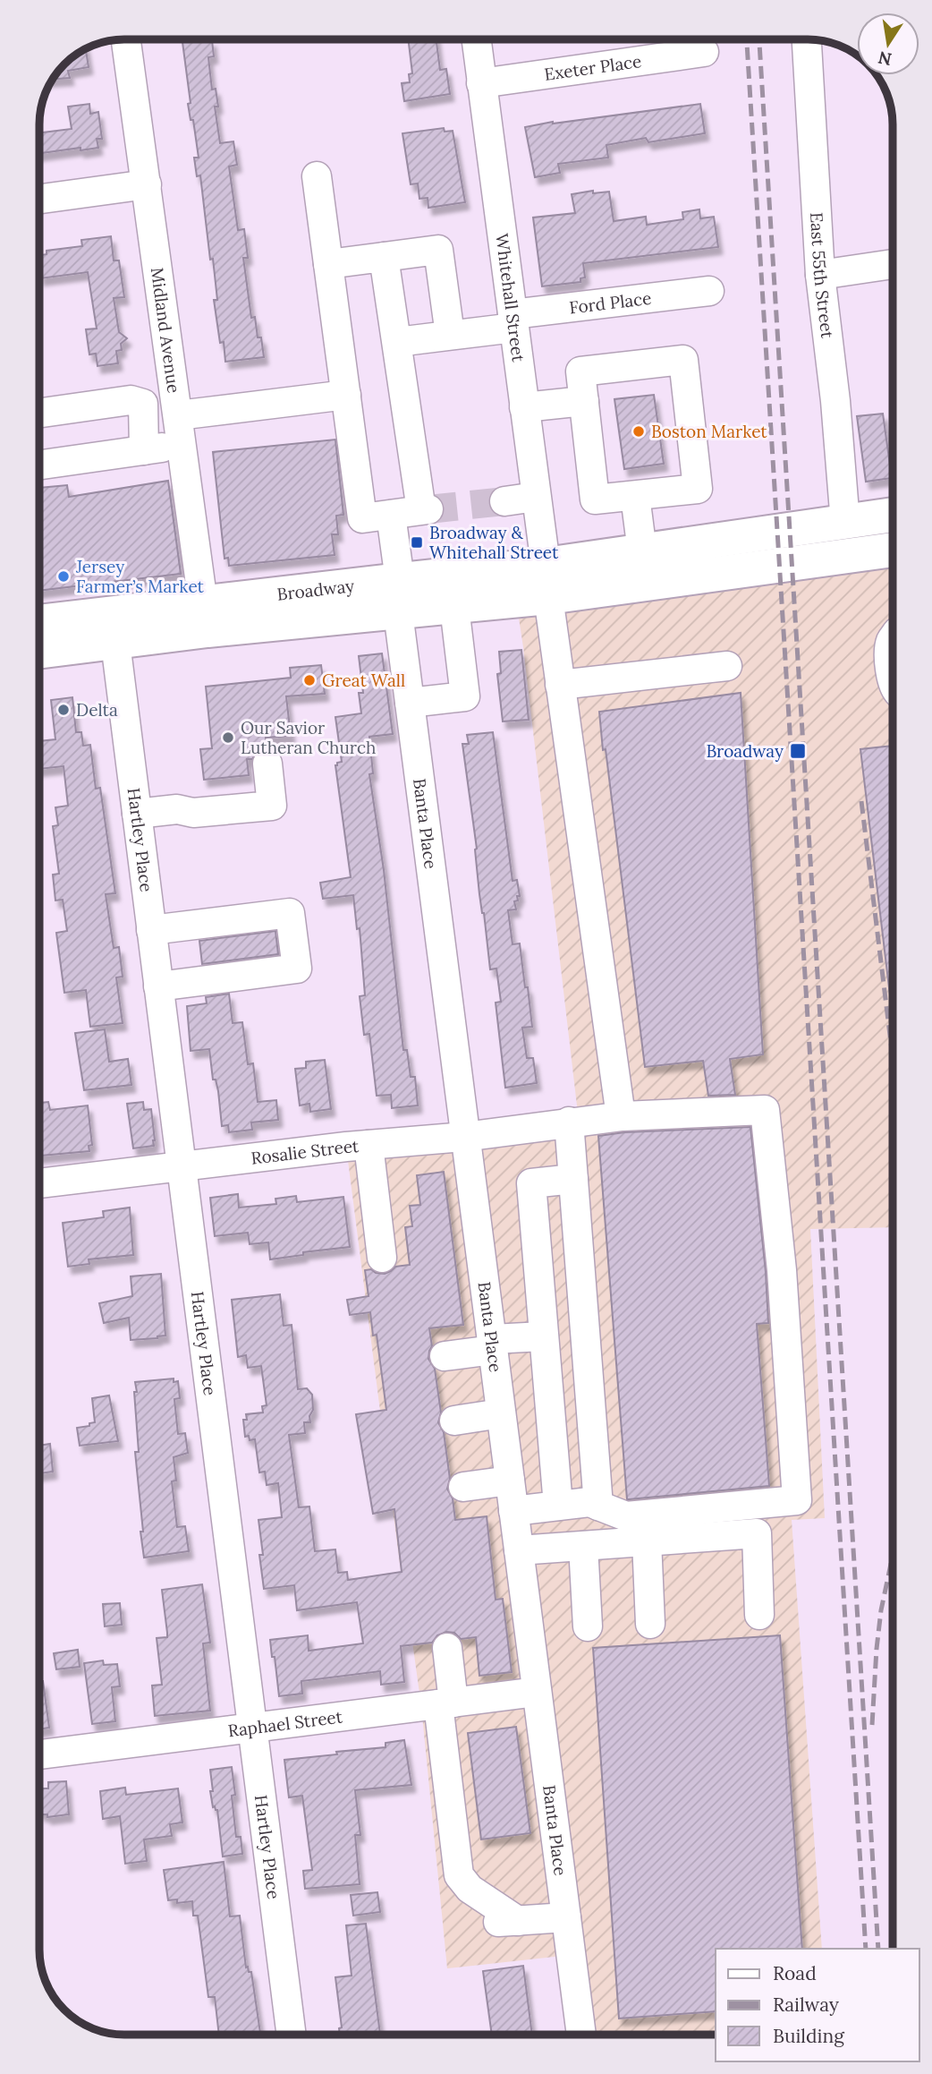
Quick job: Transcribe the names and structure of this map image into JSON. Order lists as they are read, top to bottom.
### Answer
{
  "streets": {
    "main road": ["Broadway"],
    "street": [
      "Exeter Place",
      "East 55th Street",
      "Whitehall Street",
      "Ford Place",
      "Midland Avenue",
      "Banta Place",
      "Hartley Place",
      "Rosalie Street",
      "Raphael Street"
    ]
  },
  "crossings": [
    ["Exeter Place", "Whitehall Street"],
    ["East 55th Street", "Broadway"],
    ["Whitehall Street", "Ford Place"],
    ["Whitehall Street", "Broadway"],
    ["Whitehall Street", "Rosalie Street"],
    ["Midland Avenue", "Broadway"],
    ["Broadway", "Banta Place"],
    ["Broadway", "Hartley Place"],
    ["Banta Place", "Rosalie Street"],
    ["Banta Place", "Raphael Street"],
    ["Hartley Place", "Rosalie Street"],
    ["Hartley Place", "Raphael Street"]
  ],
  "places": {
    "other": [
      "Boston Market",
      "Jersey Farmer’s Market",
      "Great Wall",
      "Delta",
      "Our Savior Lutheran Church"
    ],
    "transit": ["Broadway & Whitehall Street", "Broadway"]
  },
  "legend": ["Road", "Railway", "Building"],
  "north": "bottom"
}
